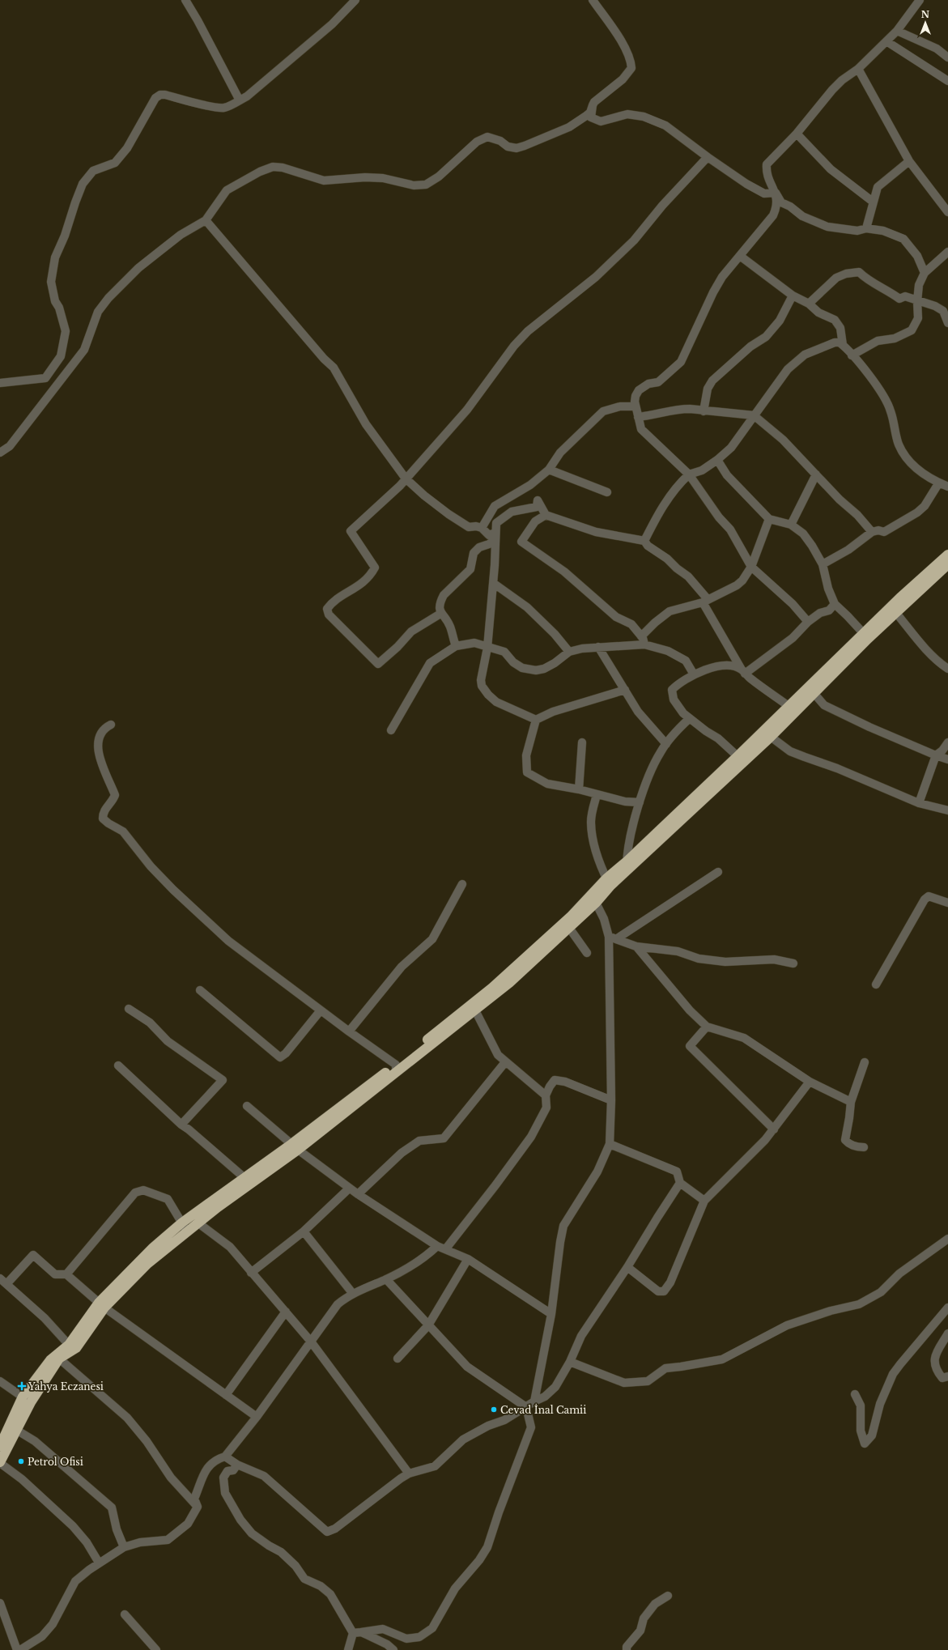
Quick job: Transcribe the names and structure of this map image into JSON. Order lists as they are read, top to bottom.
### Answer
{
  "places": {
    "health": ["Yahya Eczanesi"],
    "other": ["Cevad İnal Camii", "Petrol Ofisi"]
  },
  "north": "top"
}
